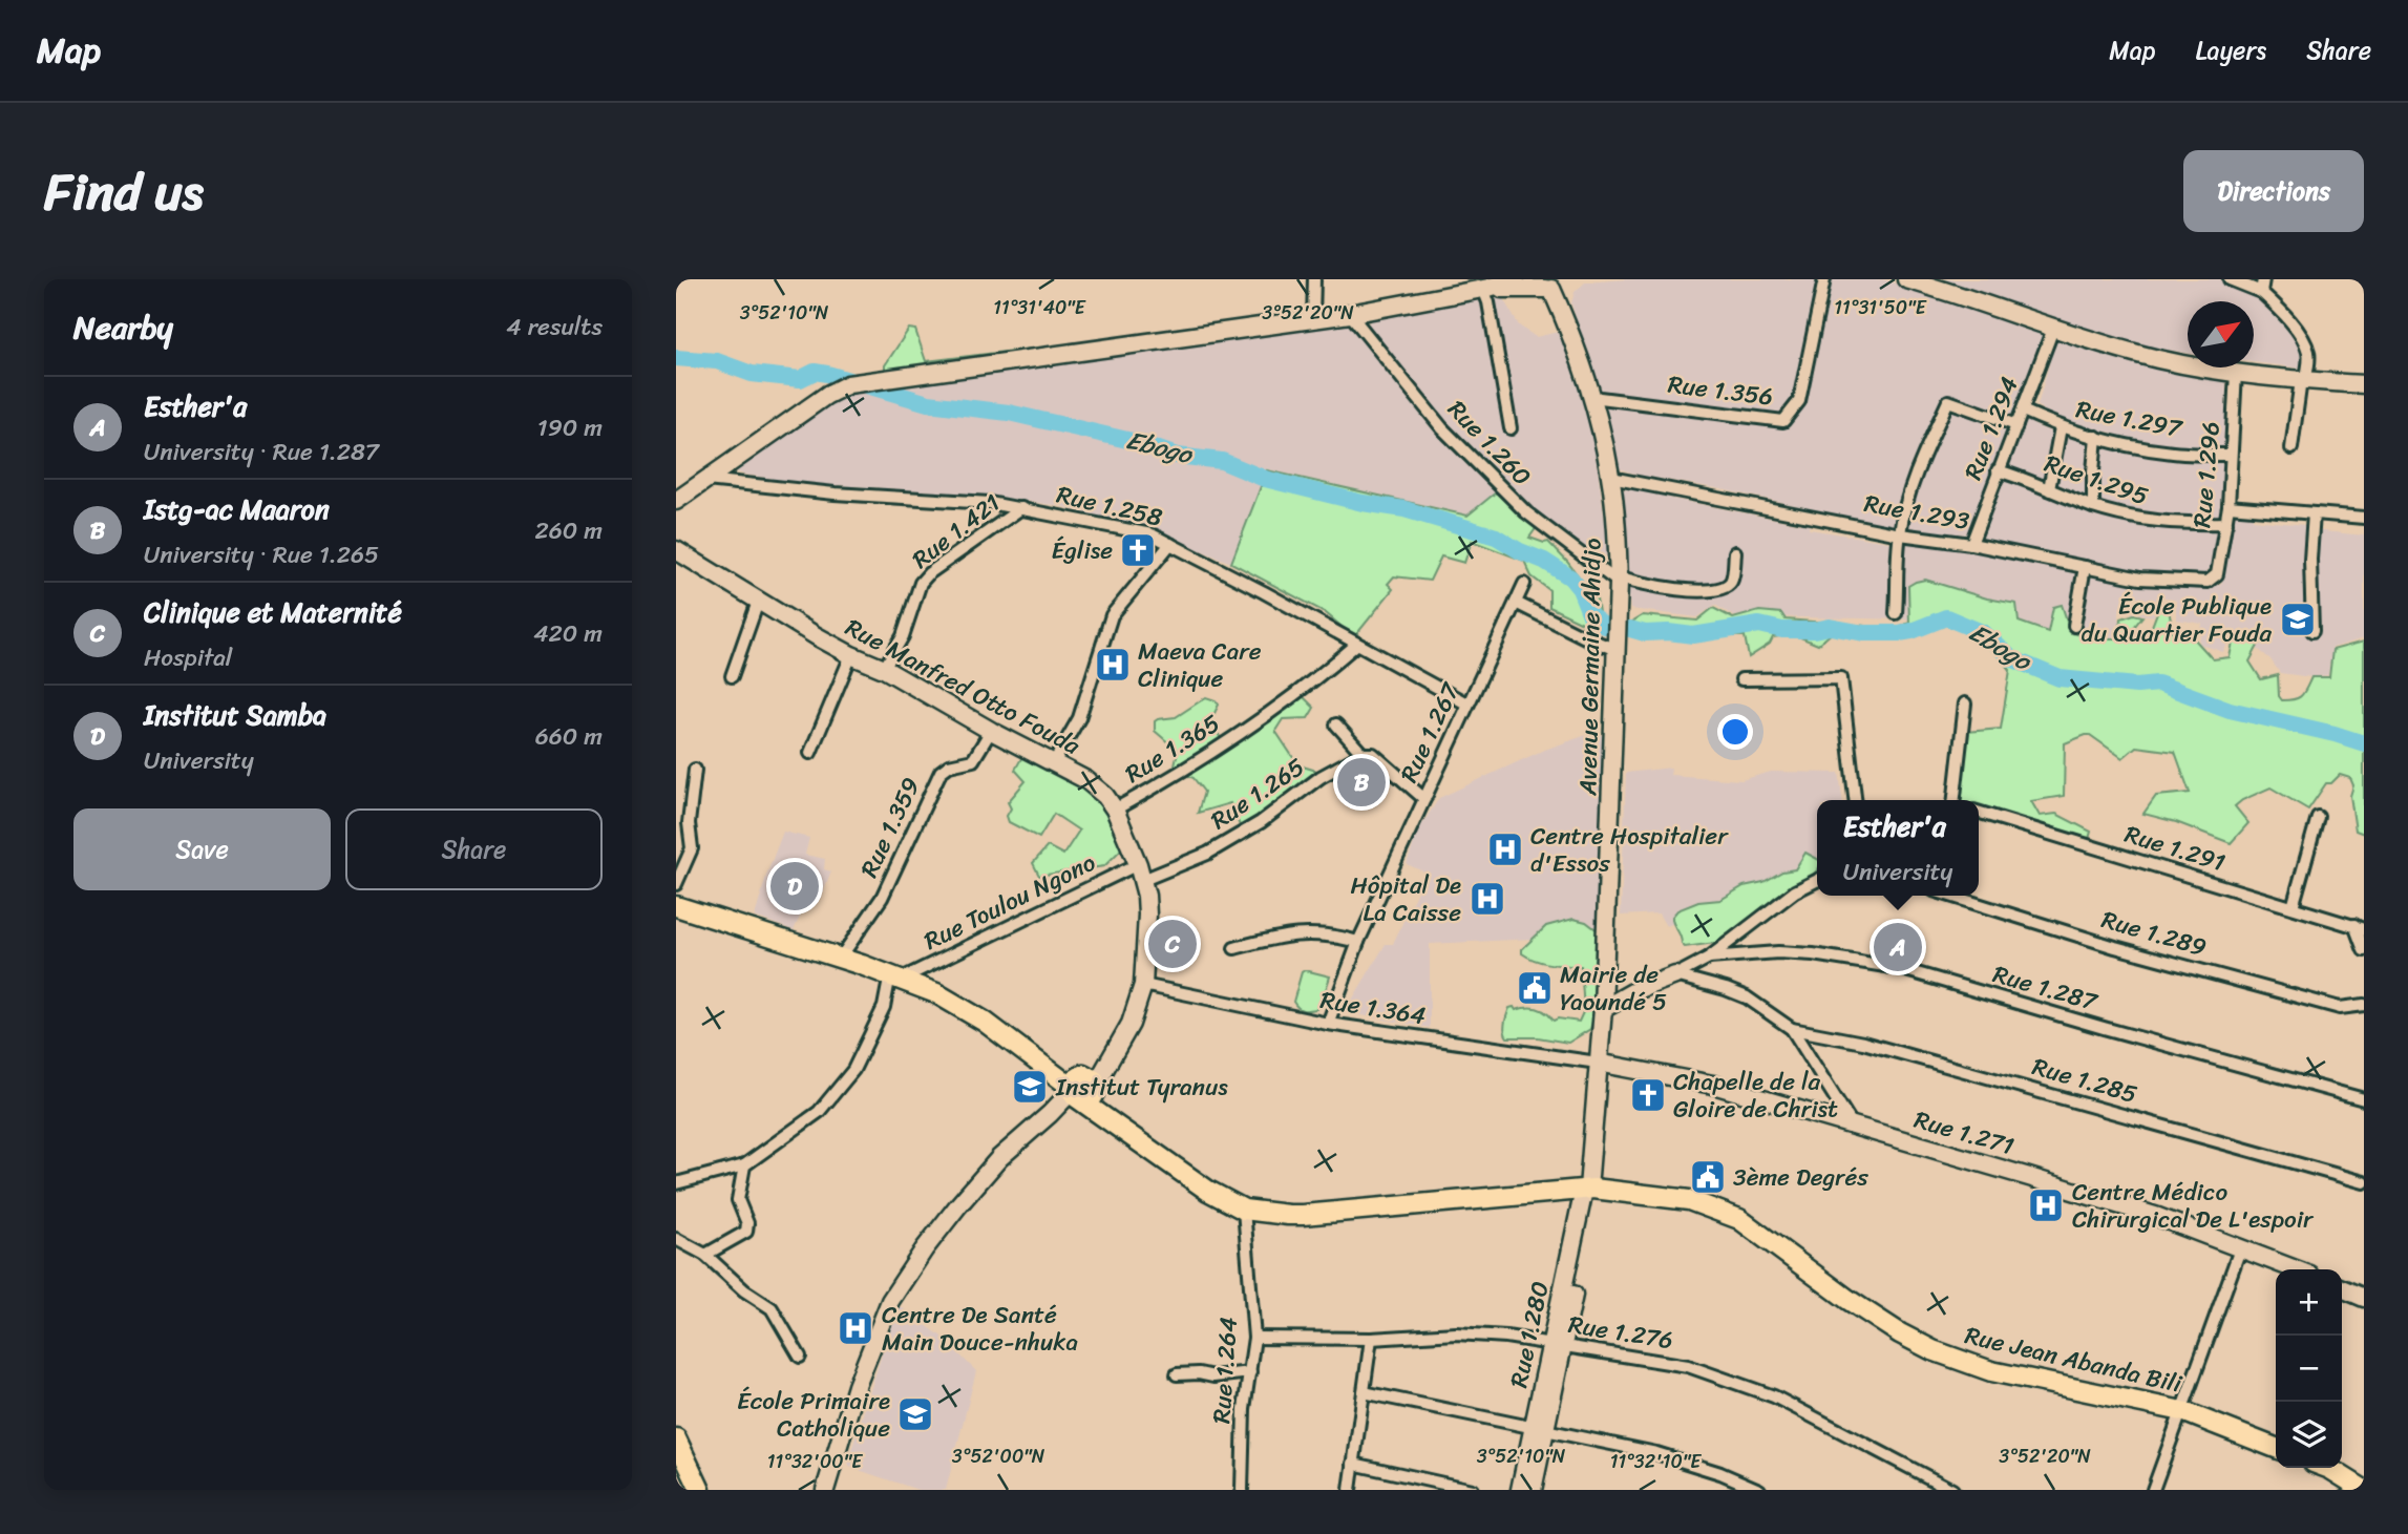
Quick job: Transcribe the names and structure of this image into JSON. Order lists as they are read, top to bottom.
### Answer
{
  "streets": {
    "main road": ["Rue Jean Abanda Bili"],
    "street": [
      "Rue 1.356",
      "Rue 1.297",
      "Rue 1.294",
      "Rue 1.260",
      "Rue 1.296",
      "Rue 1.295",
      "Rue 1.258",
      "Rue 1.293",
      "Rue 1.421",
      "Avenue Germaine Ahidjo",
      "Rue Manfred Otto Fouda",
      "Rue 1.267",
      "Rue 1.365",
      "Rue 1.265",
      "Rue 1.359",
      "Rue 1.291",
      "Rue Toulou Ngono",
      "Rue 1.289",
      "Rue 1.287",
      "Rue 1.364",
      "Rue 1.285",
      "Rue 1.271",
      "Rue 1.276",
      "Rue 1.280",
      "Rue 1.264"
    ]
  },
  "crossings": [
    ["Rue 1.356", "Avenue Germaine Ahidjo"],
    ["Rue 1.297", "Rue 1.294"],
    ["Rue 1.297", "Rue 1.296"],
    ["Rue 1.294", "Rue 1.295"],
    ["Rue 1.294", "Rue 1.293"],
    ["Rue 1.260", "Avenue Germaine Ahidjo"],
    ["Rue 1.296", "Rue 1.295"],
    ["Rue 1.296", "Rue 1.293"],
    ["Rue 1.258", "Rue 1.421"],
    ["Rue 1.258", "Rue 1.267"],
    ["Rue 1.258", "Rue 1.365"],
    ["Rue 1.293", "Avenue Germaine Ahidjo"],
    ["Rue 1.421", "Rue Manfred Otto Fouda"],
    ["Avenue Germaine Ahidjo", "Rue 1.364"],
    ["Avenue Germaine Ahidjo", "Rue 1.271"],
    ["Avenue Germaine Ahidjo", "Rue 1.280"],
    ["Avenue Germaine Ahidjo", "Rue Jean Abanda Bili"],
    ["Rue Manfred Otto Fouda", "Rue 1.365"],
    ["Rue Manfred Otto Fouda", "Rue 1.265"],
    ["Rue Manfred Otto Fouda", "Rue 1.359"],
    ["Rue Manfred Otto Fouda", "Rue Toulou Ngono"],
    ["Rue Manfred Otto Fouda", "Rue 1.364"],
    ["Rue 1.267", "Rue 1.364"],
    ["Rue 1.265", "Rue Toulou Ngono"],
    ["Rue 1.364", "Rue 1.271"],
    ["Rue 1.276", "Rue 1.280"],
    ["Rue 1.276", "Rue 1.264"],
    ["Rue 1.280", "Rue Jean Abanda Bili"],
    ["Rue Jean Abanda Bili", "Rue 1.264"]
  ],
  "water": ["Ebogo"],
  "places": {
    "church": ["Église", "Chapelle de la Gloire de Christ"],
    "school or university": ["École Publique du Quartier Fouda", "Institut Tyranus", "École Primaire Catholique"],
    "hospital": [
      "Maeva Care Clinique",
      "Centre Hospitalier d'Essos",
      "Hôpital De La Caisse",
      "Centre Médico Chirurgical De L'espoir",
      "Centre De Santé Main Douce-nhuka"
    ],
    "public building": ["Mairie de Yaoundé 5", "3ème Degrés"]
  },
  "north": "top right",
  "page": {
    "header": "Map",
    "nav": ["Map", "Layers", "Share"],
    "title": "Find us",
    "buttons": [
      "Directions",
      ["Save", "Share"]
    ],
    "heading": ["Nearby", "4 results"],
    "list": [
      {
        "mark": "A",
        "name": "Esther'a",
        "note": "University · Rue 1.287",
        "value": "190 m"
      },
      {
        "mark": "B",
        "name": "Istg-ac Maaron",
        "note": "University · Rue 1.265",
        "value": "260 m"
      },
      {
        "mark": "C",
        "name": "Clinique et Maternité",
        "note": "Hospital",
        "value": "420 m"
      },
      {
        "mark": "D",
        "name": "Institut Samba",
        "note": "University",
        "value": "660 m"
      }
    ],
    "pins": [
      "B",
      "D",
      "C",
      "A"
    ],
    "popup": ["Esther'a", "University"],
    "map_buttons": ["+", "−"]
  },
  "coordinates": [
    "11°31'40\"E",
    "11°31'50\"E",
    "3°52'10\"N",
    "3°52'20\"N",
    "3°52'00\"N",
    "11°32'00\"E",
    "11°32'10\"E"
  ]
}
